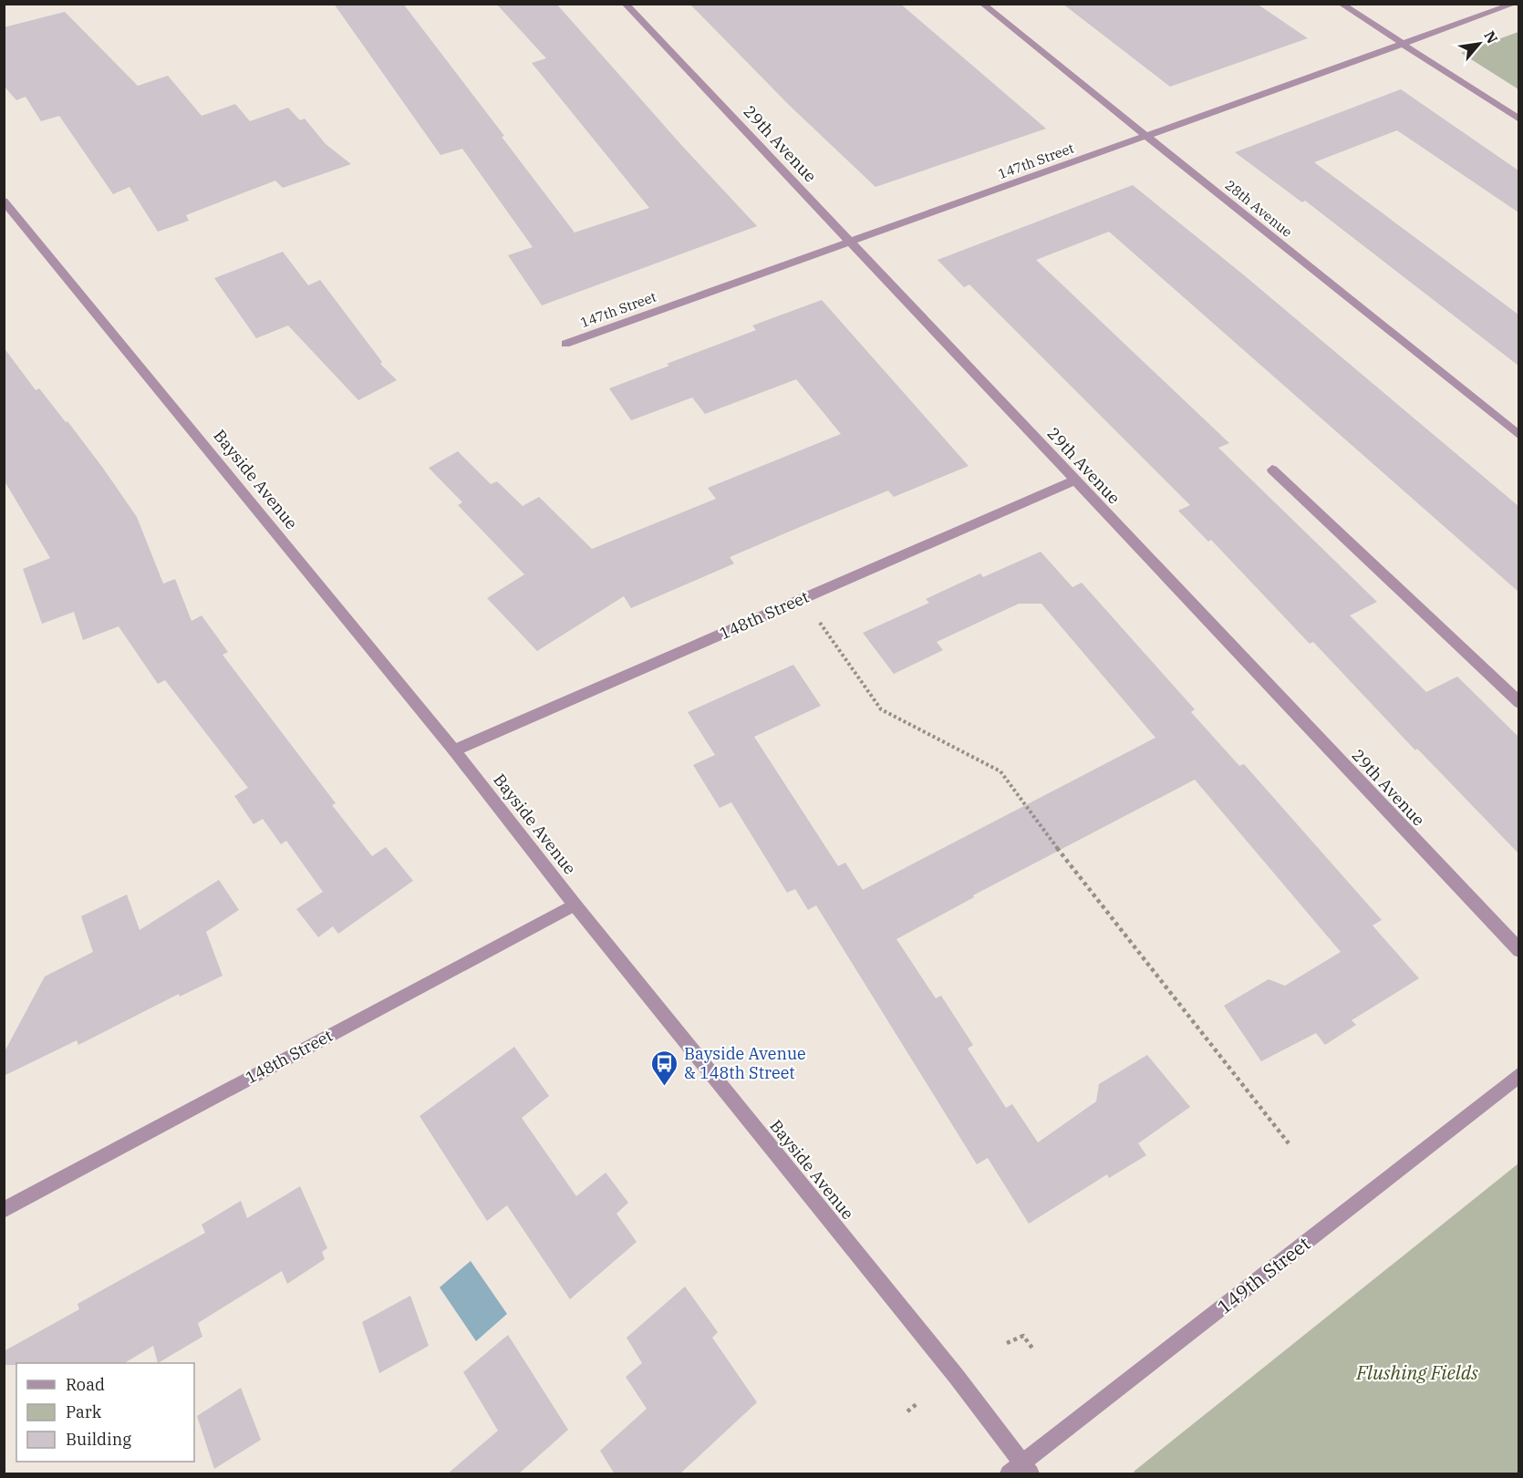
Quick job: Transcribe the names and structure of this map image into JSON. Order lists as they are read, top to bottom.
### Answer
{
  "streets": {
    "street": [
      "29th Avenue",
      "147th Street",
      "28th Avenue",
      "Bayside Avenue",
      "148th Street",
      "149th Street"
    ]
  },
  "crossings": [
    ["29th Avenue", "147th Street"],
    ["29th Avenue", "148th Street"],
    ["147th Street", "28th Avenue"],
    ["Bayside Avenue", "148th Street"],
    ["Bayside Avenue", "149th Street"]
  ],
  "parks": ["Flushing Fields"],
  "places": {
    "bus stop": ["Bayside Avenue & 148th Street"]
  },
  "legend": ["Road", "Park", "Building"],
  "north": "top right"
}
